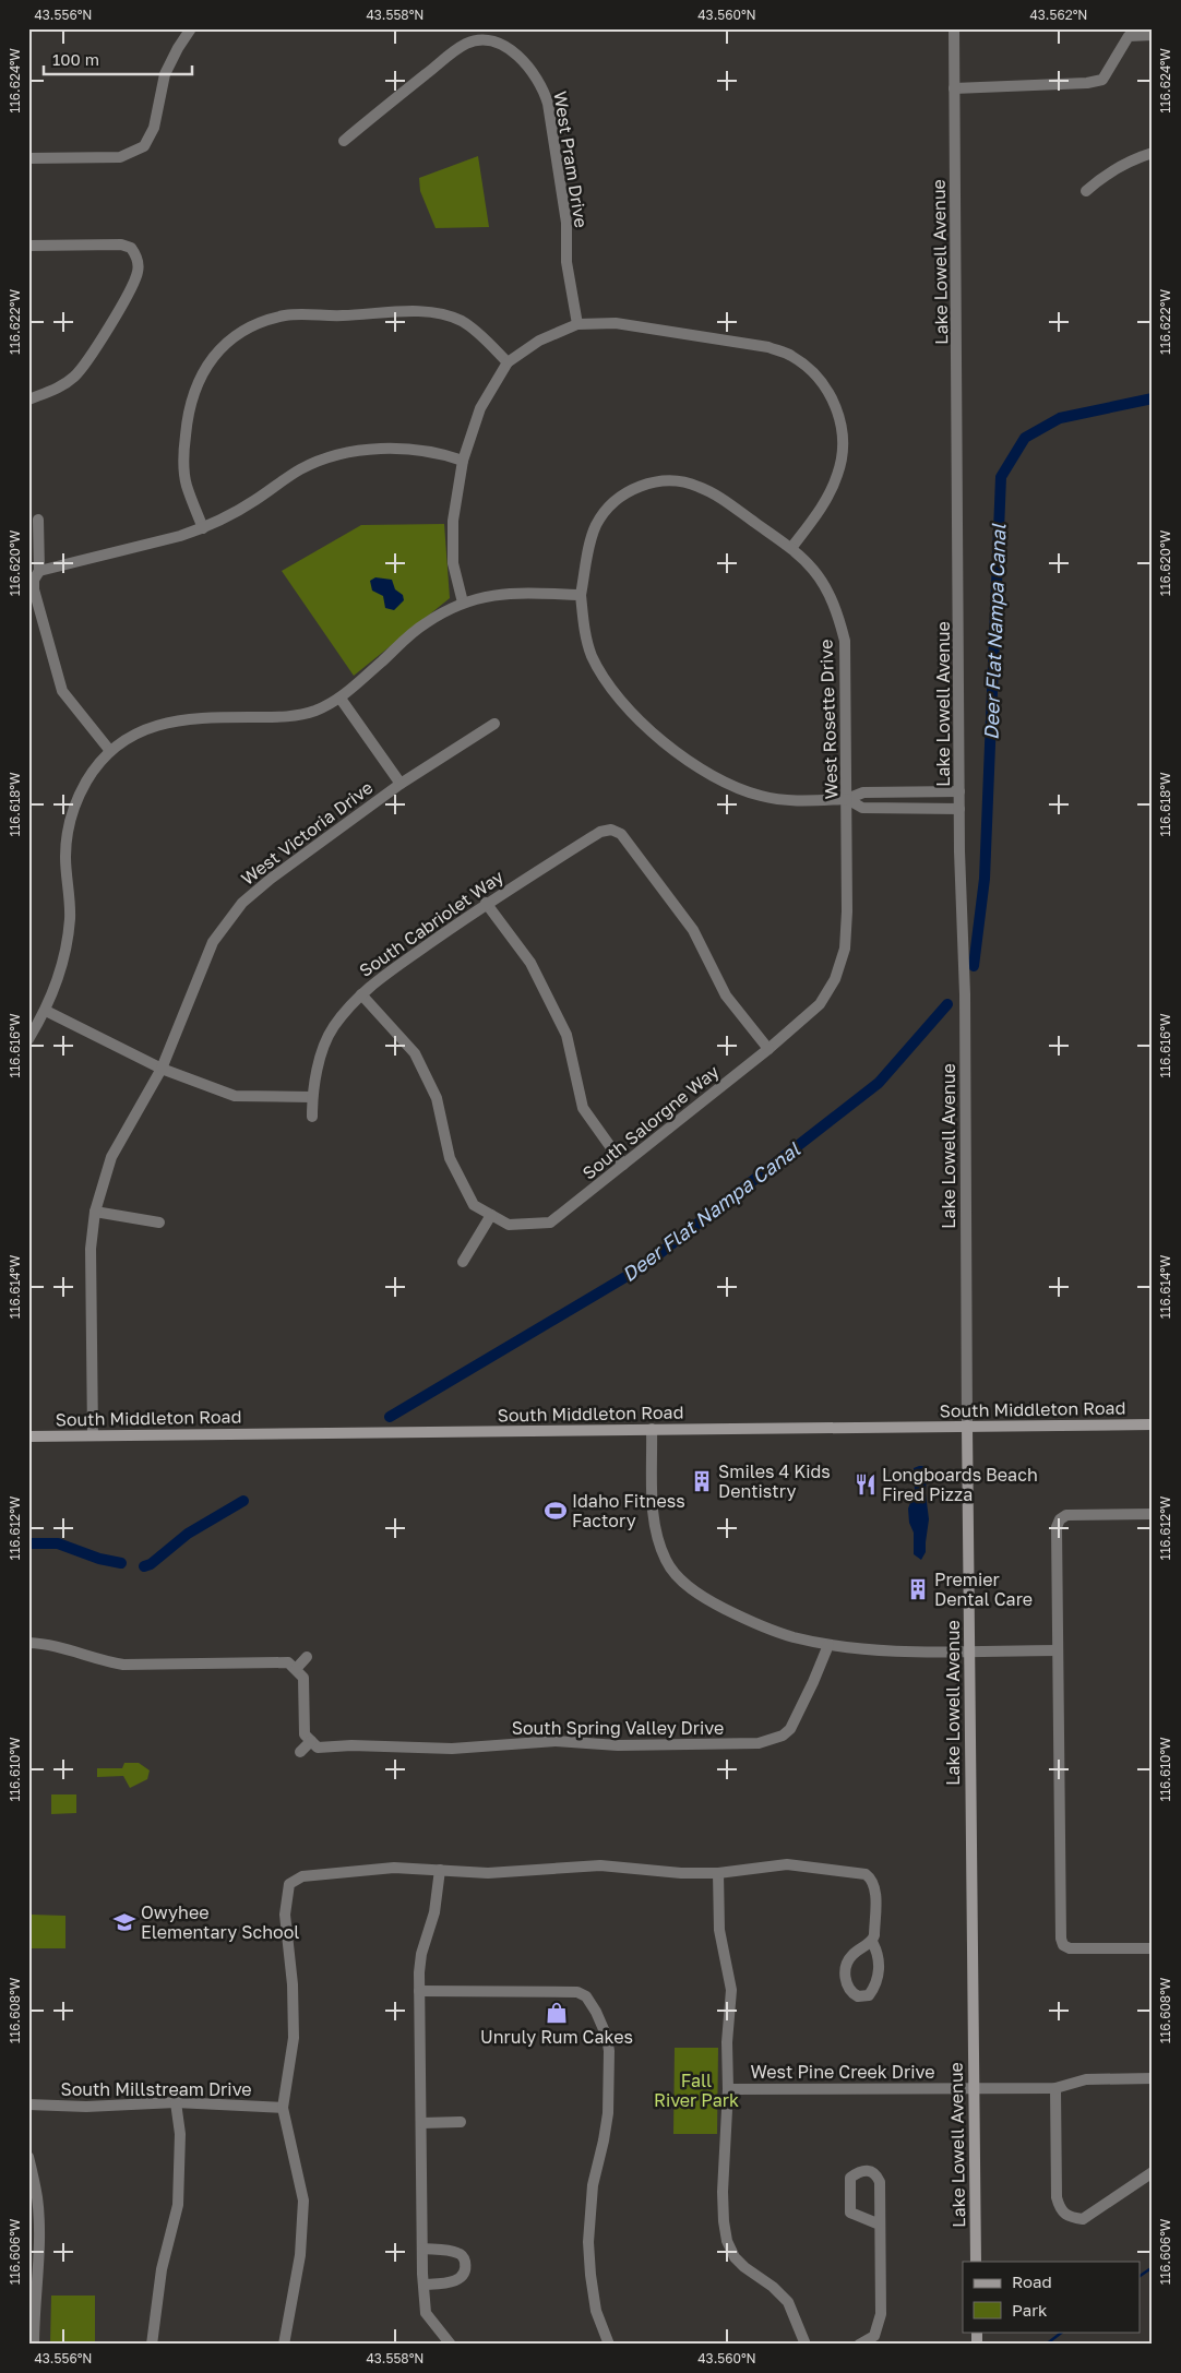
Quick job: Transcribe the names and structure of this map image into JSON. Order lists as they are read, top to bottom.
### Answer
{
  "streets": {
    "main road": ["Lake Lowell Avenue", "South Middleton Road"],
    "street": [
      "West Pram Drive",
      "West Rosette Drive",
      "West Victoria Drive",
      "South Cabriolet Way",
      "South Salorgne Way",
      "South Spring Valley Drive",
      "West Pine Creek Drive",
      "South Millstream Drive"
    ]
  },
  "crossings": [
    ["Lake Lowell Avenue", "South Middleton Road"],
    ["Lake Lowell Avenue", "West Pine Creek Drive"],
    ["West Rosette Drive", "South Salorgne Way"],
    ["West Victoria Drive", "South Middleton Road"],
    ["South Cabriolet Way", "South Salorgne Way"]
  ],
  "water": ["Deer Flat Nampa Canal"],
  "parks": ["Fall River Park"],
  "places": {
    "building": ["Smiles 4 Kids Dentistry", "Premier Dental Care"],
    "restaurant": ["Longboards Beach Fired Pizza"],
    "sports": ["Idaho Fitness Factory"],
    "school or university": ["Owyhee Elementary School"],
    "shop": ["Unruly Rum Cakes"]
  },
  "legend": ["Road", "Park"],
  "scale_bar": "100 m",
  "coordinates": [
    "43.556°N",
    "43.558°N",
    "43.560°N",
    "43.562°N",
    "116.624°W",
    "116.622°W",
    "116.620°W",
    "116.618°W",
    "116.616°W",
    "116.614°W",
    "116.612°W",
    "116.610°W",
    "116.608°W",
    "116.606°W"
  ]
}
